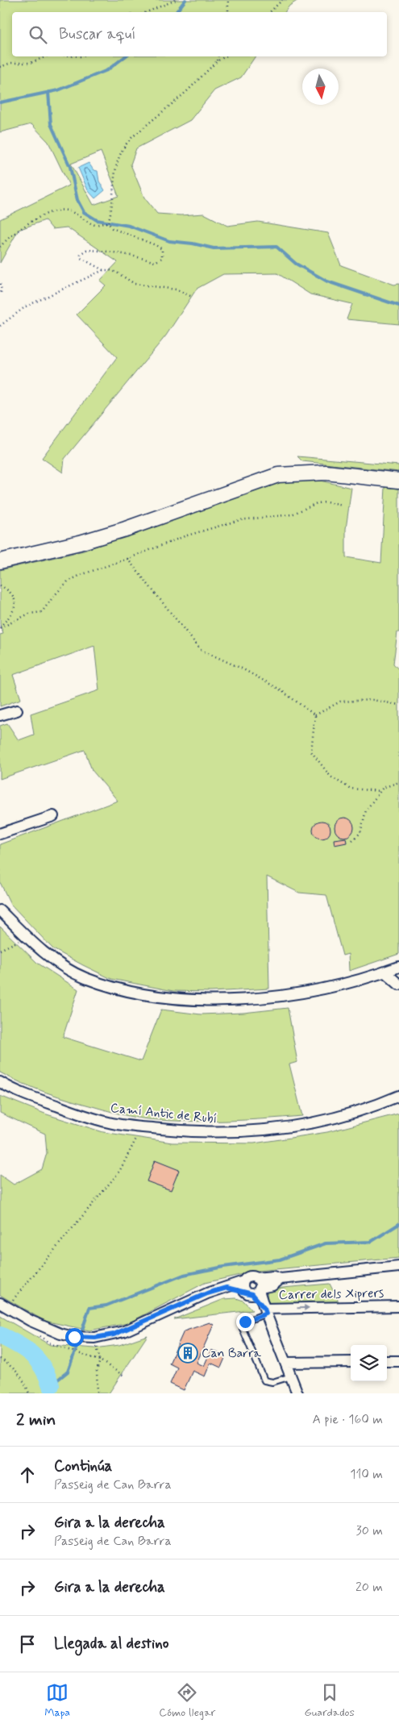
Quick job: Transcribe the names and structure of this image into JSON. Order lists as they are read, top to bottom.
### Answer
{
  "streets": {
    "street": ["Camí Antic de Rubí", "Carrer dels Xiprers"]
  },
  "places": {
    "building": ["Can Barra"]
  },
  "north": "bottom",
  "page": {
    "search": "Buscar aquí",
    "heading": ["2 min", "A pie · 160 m"],
    "list": [
      ["Continúa", "Passeig de Can Barra", "110 m"],
      ["Gira a la derecha", "Passeig de Can Barra", "30 m"],
      ["Gira a la derecha", "20 m"],
      "Llegada al destino"
    ],
    "nav": ["Mapa", "Cómo llegar", "Guardados"]
  }
}
